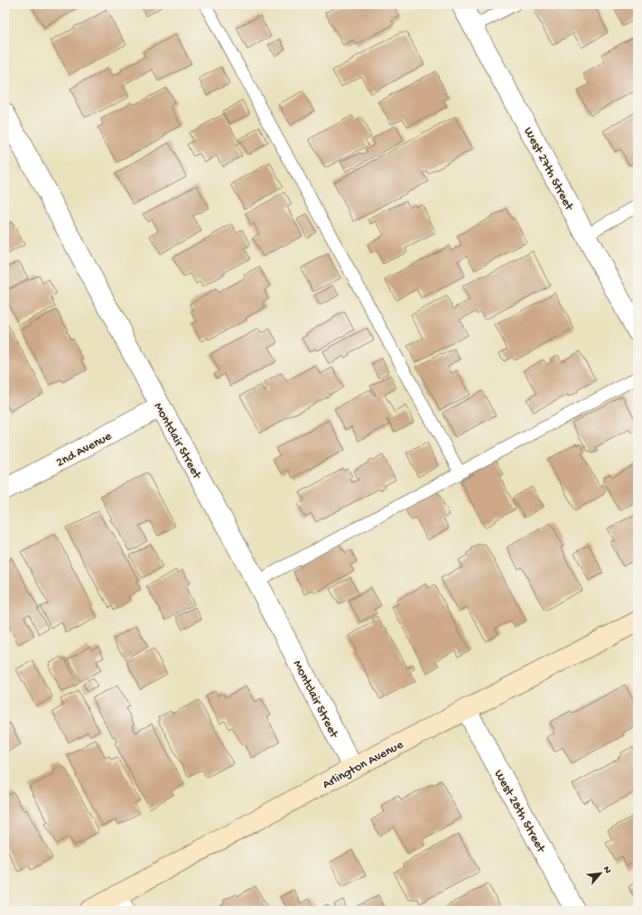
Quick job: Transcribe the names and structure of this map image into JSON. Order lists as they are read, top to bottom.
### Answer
{
  "streets": {
    "main road": ["Arlington Avenue"],
    "street": [
      "West 27th Street",
      "Montclair Street",
      "2nd Avenue",
      "West 28th Street"
    ]
  },
  "crossings": [
    ["Montclair Street", "2nd Avenue"],
    ["Montclair Street", "Arlington Avenue"],
    ["Arlington Avenue", "West 28th Street"]
  ],
  "north": "top right"
}
